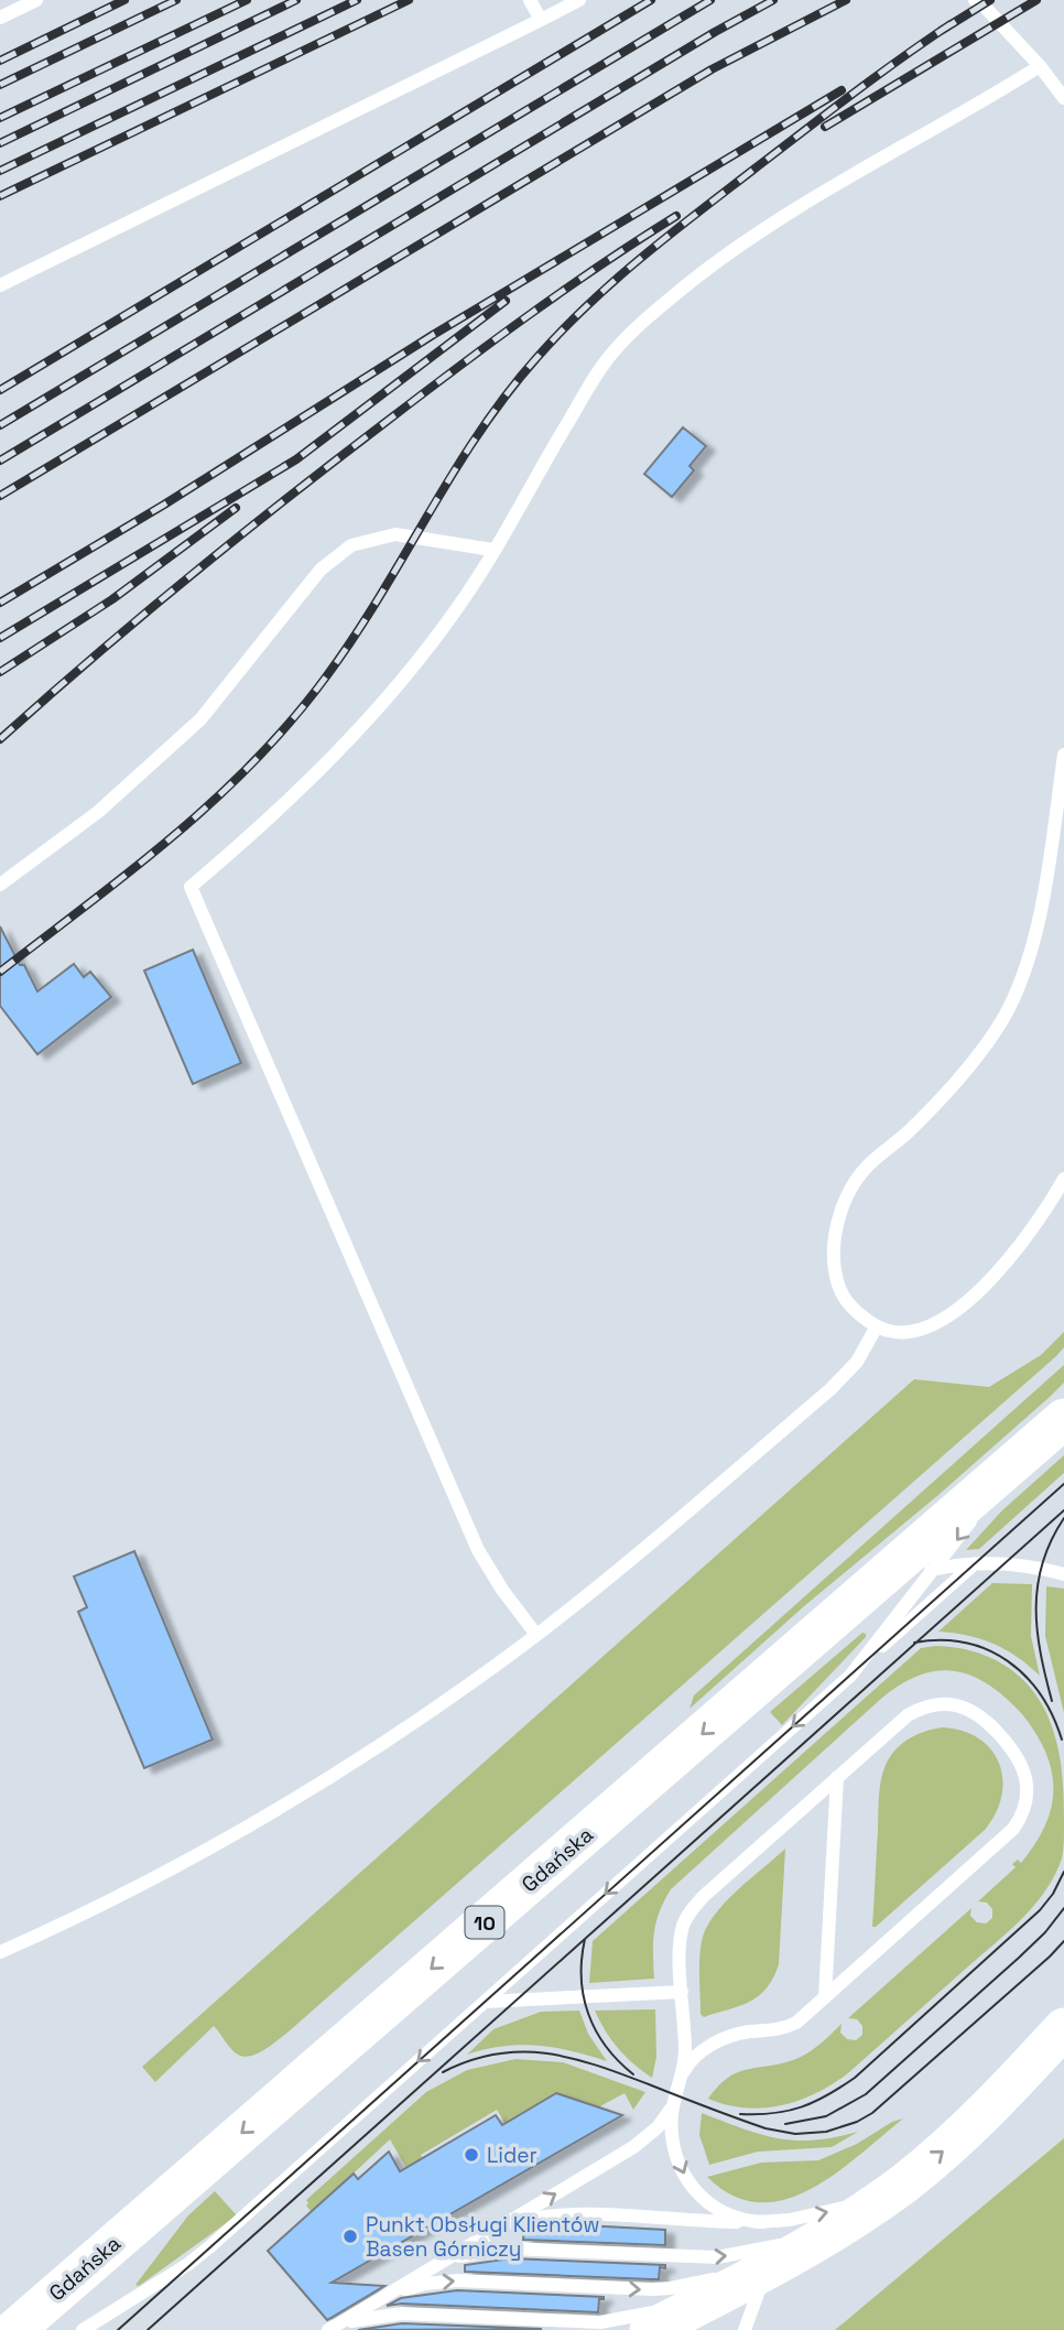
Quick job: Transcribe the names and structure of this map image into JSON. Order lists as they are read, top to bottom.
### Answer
{
  "streets": {
    "main road": ["Gdańska", "10"]
  },
  "one_way": ["Gdańska"],
  "places": ["Lider", "Punkt Obsługi Klientów Basen Górniczy"]
}
